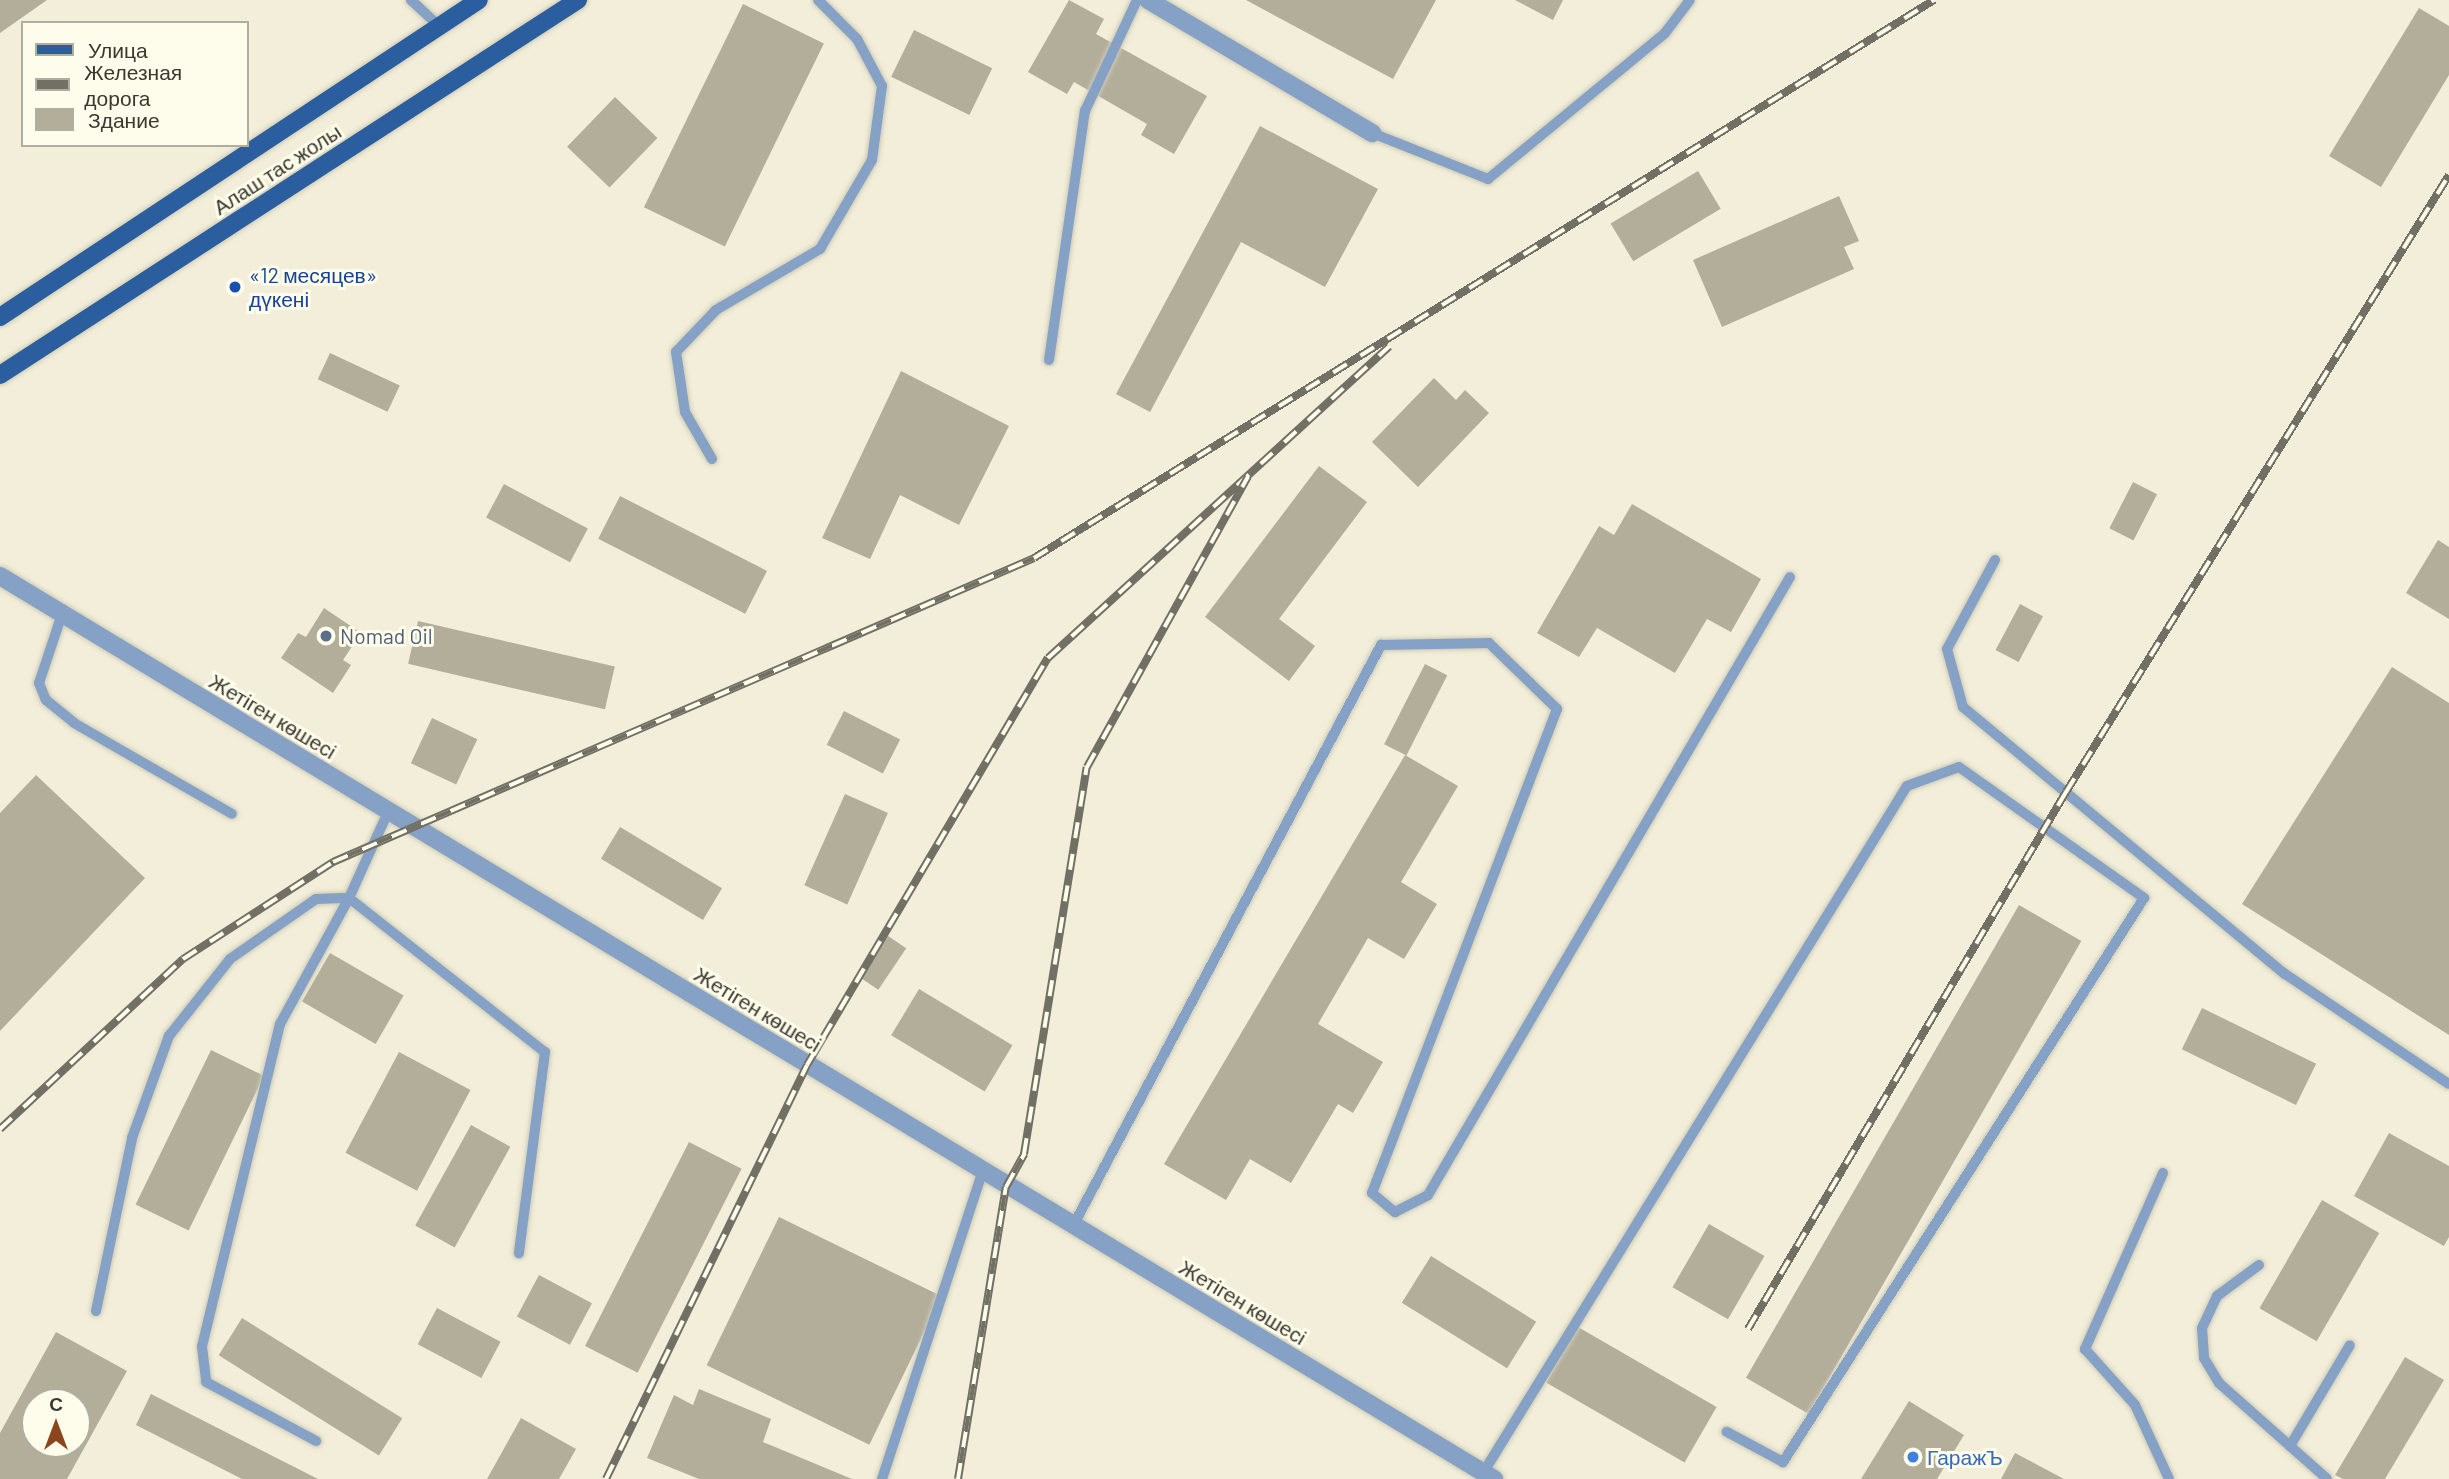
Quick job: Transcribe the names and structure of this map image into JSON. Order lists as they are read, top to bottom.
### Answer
{
  "streets": {
    "main road": ["Алаш тас жолы"],
    "street": ["Жетіген көшесі"]
  },
  "places": ["«12 месяцев» дүкені", "Nomad Oil", "ГаражЪ"],
  "legend": ["Улица", "Железная дорога", "Здание"],
  "north": "top"
}
